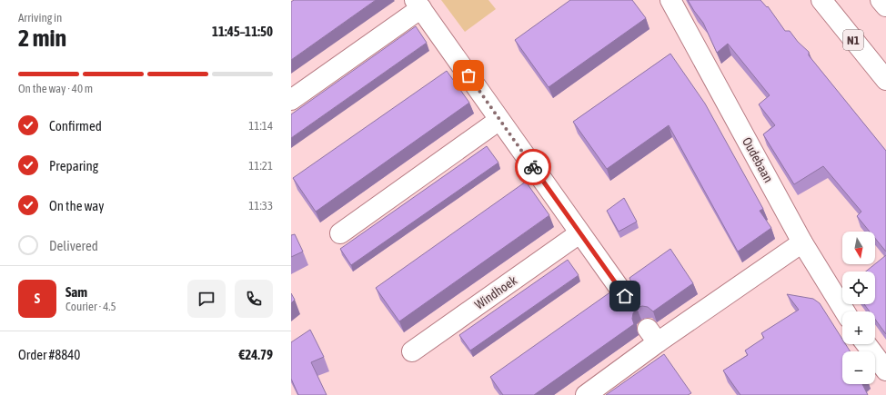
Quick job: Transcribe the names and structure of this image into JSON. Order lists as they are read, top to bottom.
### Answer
{
  "streets": {
    "street": ["N1", "Oudebaan", "Windhoek"]
  },
  "north": "bottom",
  "page": {
    "heading": ["2 min", "Arriving in", "11:45–11:50"],
    "panel": [
      "Sam",
      "Courier · 4.5",
      "Order #8840",
      "€24.79"
    ],
    "bar": "On the way · 40 m",
    "list": [
      ["Confirmed", "11:14"],
      ["Preparing", "11:21"],
      ["On the way", "11:33"],
      "Delivered"
    ],
    "map_buttons": ["+", "−"],
    "round": "S"
  }
}
